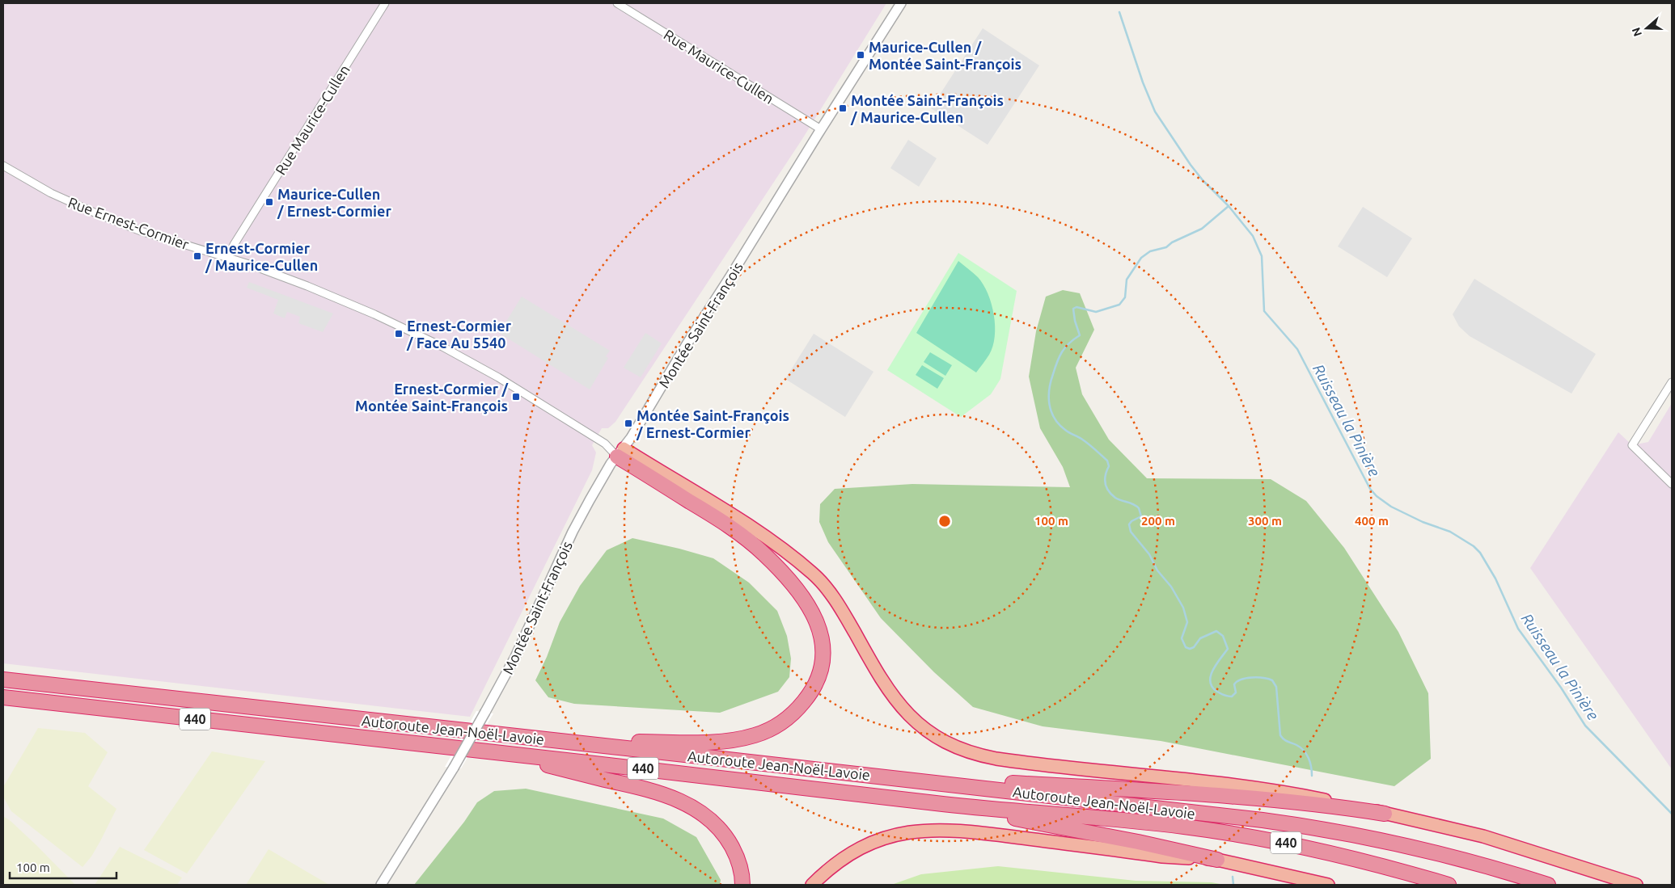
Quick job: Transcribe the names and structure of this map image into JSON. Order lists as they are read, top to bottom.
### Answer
{
  "streets": {
    "highway": ["440", "Autoroute Jean-Noël-Lavoie"],
    "street": ["Rue Maurice-Cullen", "Rue Ernest-Cormier", "Montée Saint-François"]
  },
  "crossings": [
    ["Rue Maurice-Cullen", "Rue Ernest-Cormier"],
    ["Rue Maurice-Cullen", "Montée Saint-François"],
    ["Rue Ernest-Cormier", "Montée Saint-François"]
  ],
  "water": ["Ruisseau la Pinière"],
  "places": {
    "transit": [
      "Maurice-Cullen / Montée Saint-François",
      "Montée Saint-François / Maurice-Cullen",
      "Maurice-Cullen / Ernest-Cormier",
      "Ernest-Cormier / Maurice-Cullen",
      "Ernest-Cormier / Face Au 5540",
      "Ernest-Cormier / Montée Saint-François",
      "Montée Saint-François / Ernest-Cormier"
    ]
  },
  "scale_bar": "100 m",
  "north": "left",
  "rings": [
    "100 m",
    "200 m",
    "300 m",
    "400 m"
  ]
}
